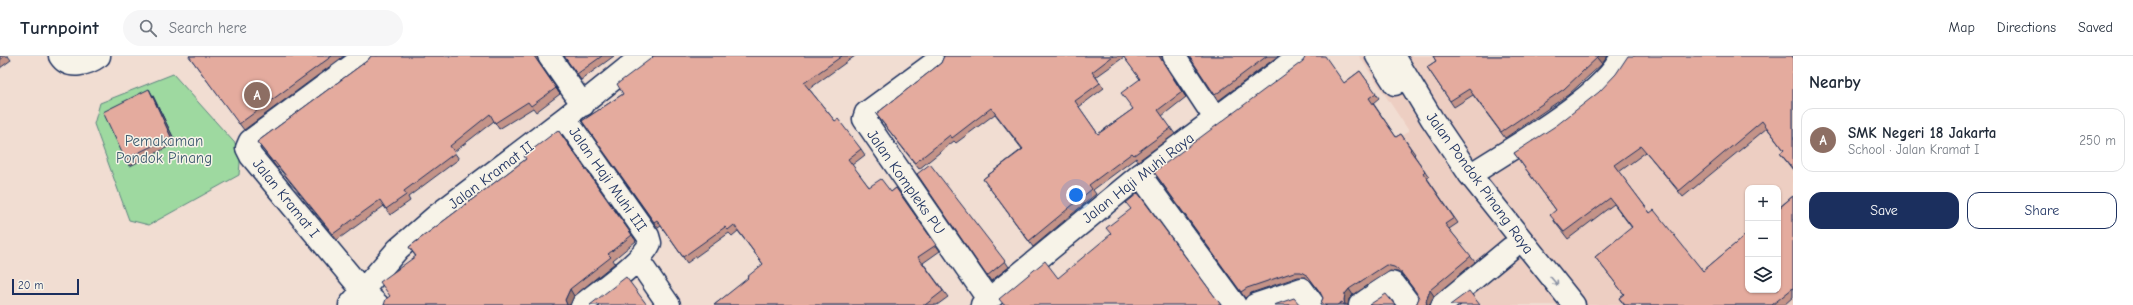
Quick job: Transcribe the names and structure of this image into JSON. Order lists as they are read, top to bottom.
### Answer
{
  "streets": {
    "street": [
      "Jalan Kramat II",
      "Jalan Haji Muhi Raya",
      "Jalan Haji Muhi III",
      "Jalan Kompleks PU",
      "Jalan Pondok Pinang Raya",
      "Jalan Kramat I"
    ]
  },
  "crossings": [
    ["Jalan Kramat II", "Jalan Haji Muhi III"],
    ["Jalan Kramat II", "Jalan Kramat I"],
    ["Jalan Haji Muhi Raya", "Jalan Kompleks PU"]
  ],
  "parks": ["Pemakaman Pondok Pinang"],
  "scale_bar": "20 m",
  "page": {
    "header": "Turnpoint",
    "search": "Search here",
    "nav": ["Map", "Directions", "Saved"],
    "heading": "Nearby",
    "pins": "A",
    "list": [
      {
        "mark": "A",
        "name": "SMK Negeri 18 Jakarta",
        "note": "School · Jalan Kramat I",
        "value": "250 m"
      }
    ],
    "buttons": ["Save", "Share"],
    "map_buttons": ["+", "−"],
    "scale": "20 m"
  }
}
